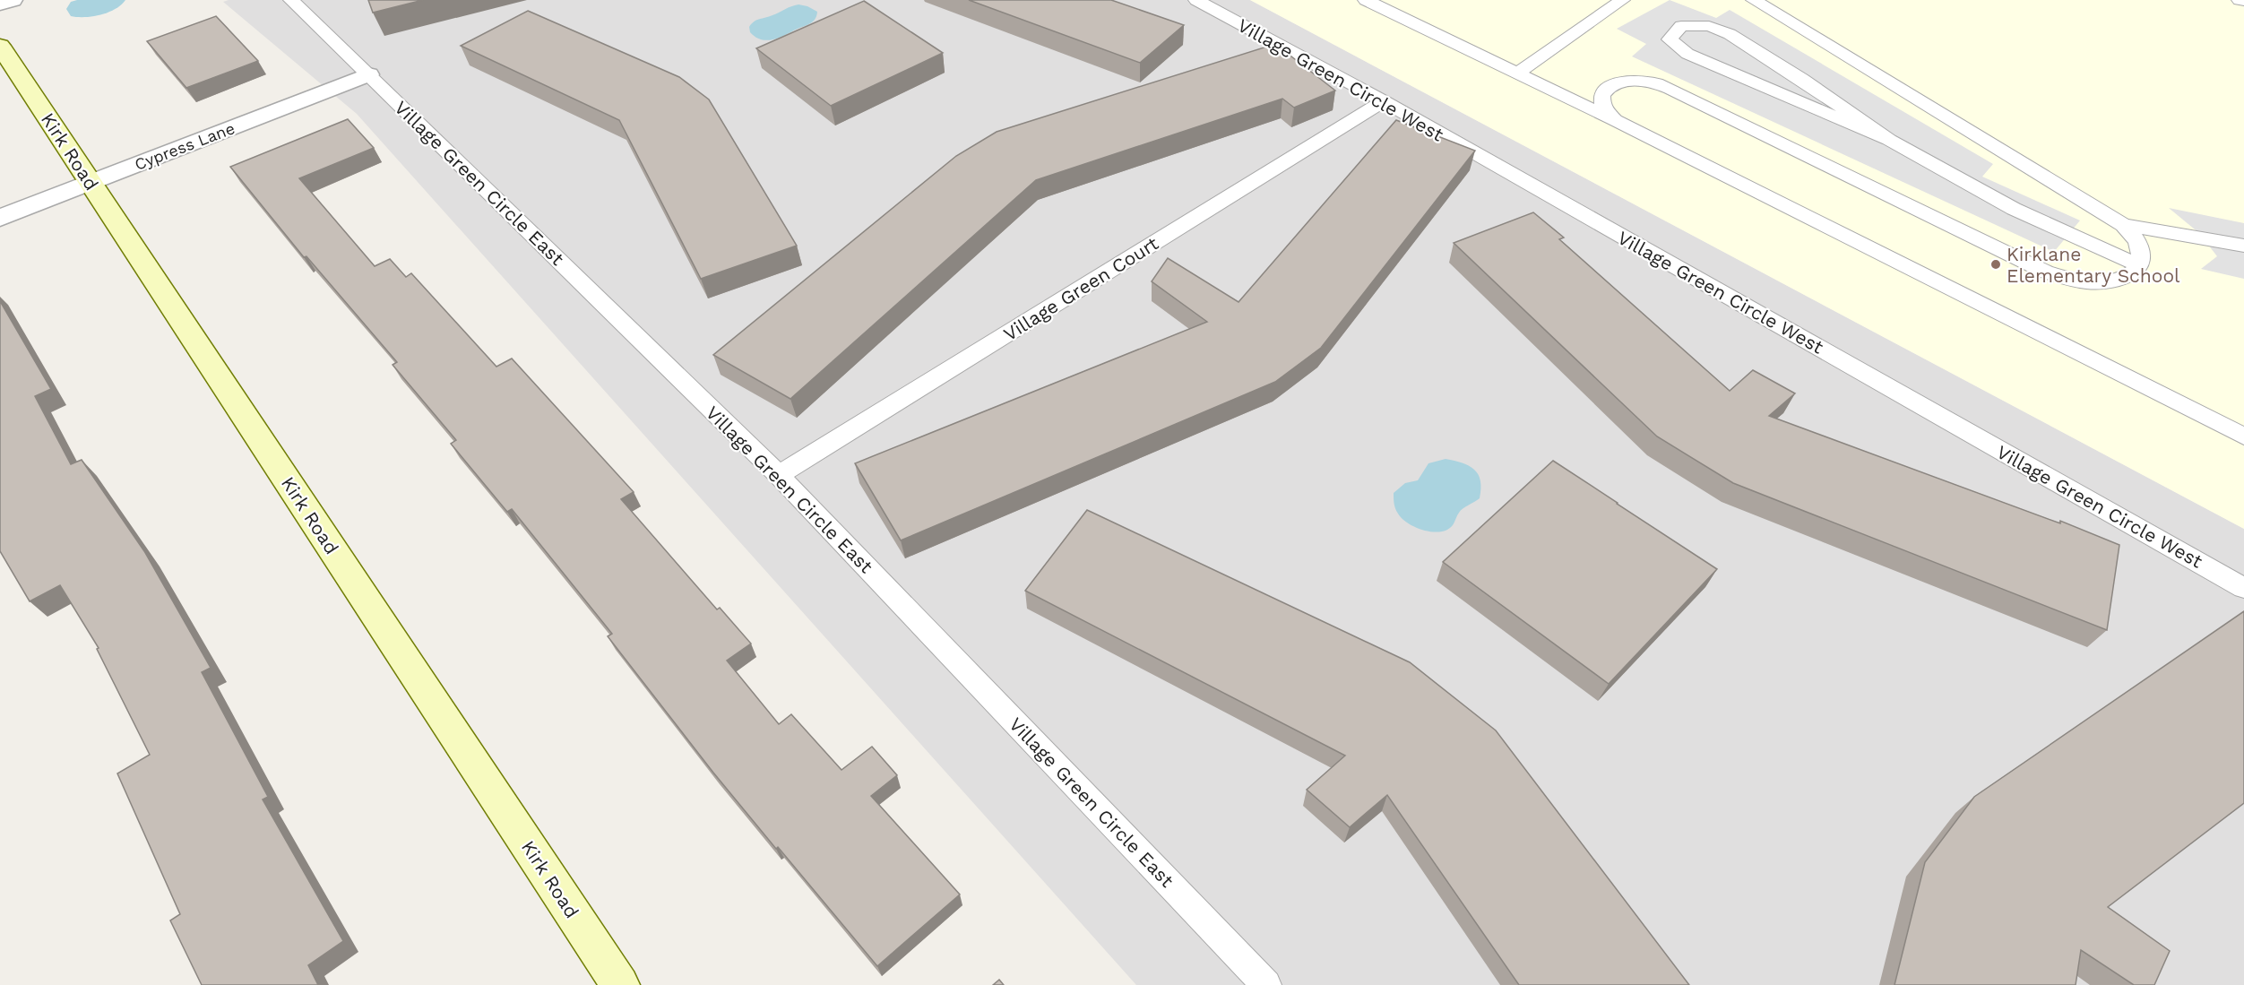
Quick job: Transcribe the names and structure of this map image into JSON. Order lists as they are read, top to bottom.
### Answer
{
  "streets": {
    "street": ["Cypress Lane", "Kirk Road"],
    "lane": ["Village Green Circle West", "Village Green Circle East", "Village Green Court"]
  },
  "crossings": [
    ["Village Green Circle West", "Village Green Court"],
    ["Cypress Lane", "Kirk Road"],
    ["Cypress Lane", "Village Green Circle East"],
    ["Village Green Circle East", "Village Green Court"]
  ],
  "places": ["Kirklane Elementary School"]
}
